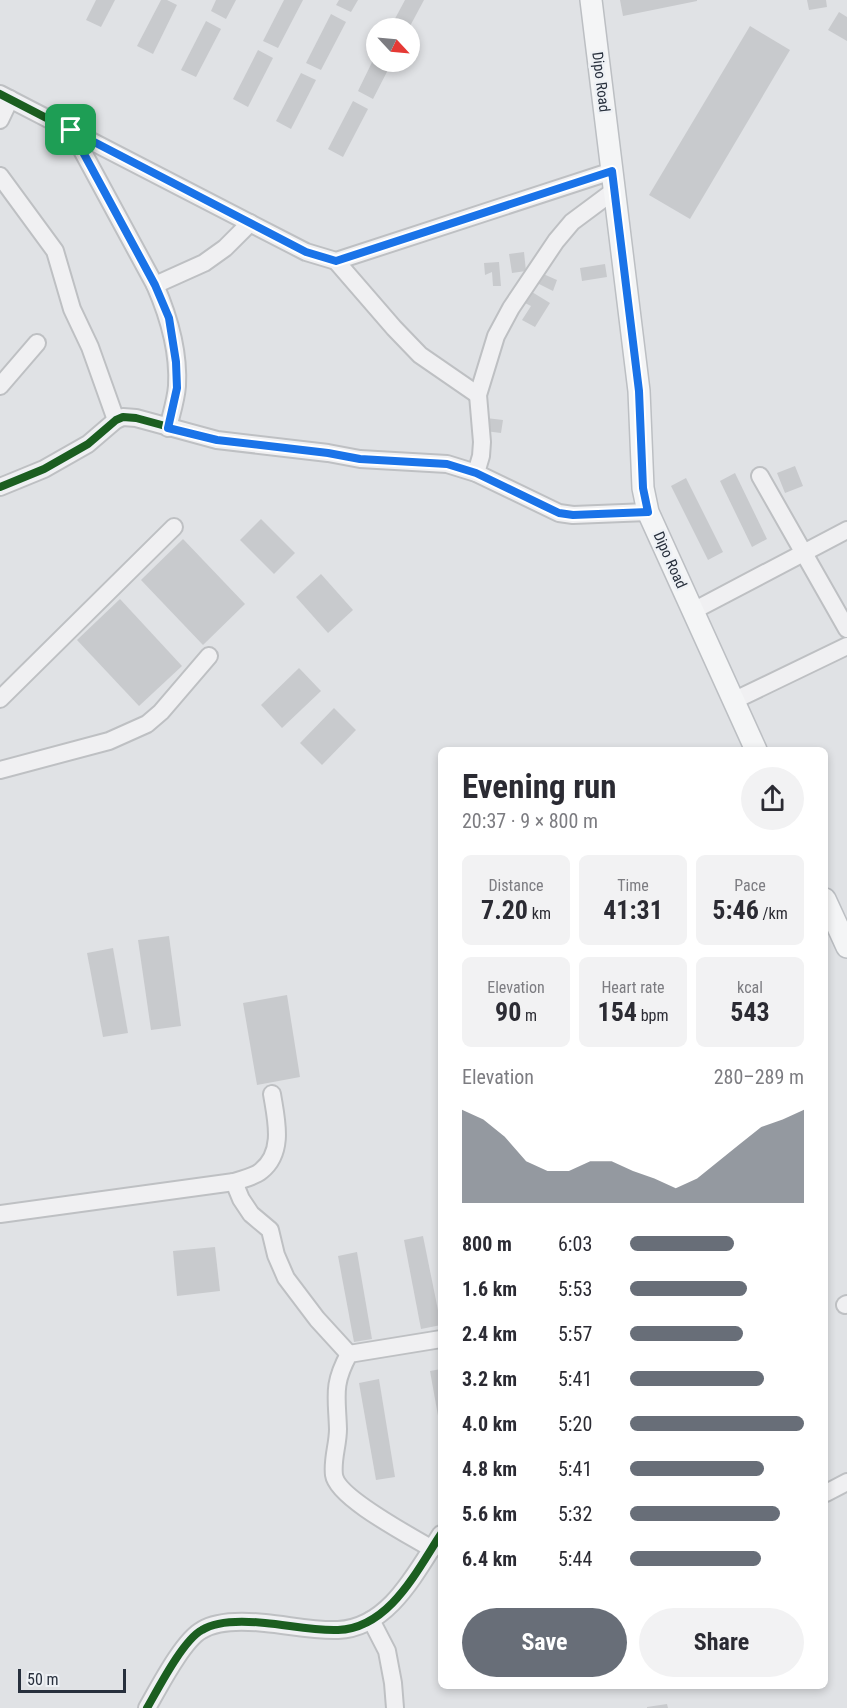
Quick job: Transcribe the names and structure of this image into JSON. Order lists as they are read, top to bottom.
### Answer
{
  "streets": {
    "main road": ["Dipo Road"]
  },
  "scale_bar": "50 m",
  "north": "bottom right",
  "page": {
    "heading": ["Evening run", "20:37 · 9 × 800 m"],
    "stats": [
      ["Distance", "7.20 km"],
      ["Time", "41:31"],
      ["Pace", "5:46 /km"],
      ["Elevation", "90 m"],
      ["Heart rate", "154 bpm"],
      ["kcal", "543"]
    ],
    "chart": ["Elevation", "280–289 m"],
    "list": [
      {
        "name": "800 m",
        "note": "6:03"
      },
      {
        "name": "1.6 km",
        "note": "5:53"
      },
      {
        "name": "2.4 km",
        "note": "5:57"
      },
      {
        "name": "3.2 km",
        "note": "5:41"
      },
      {
        "name": "4.0 km",
        "note": "5:20"
      },
      {
        "name": "4.8 km",
        "note": "5:41"
      },
      {
        "name": "5.6 km",
        "note": "5:32"
      },
      {
        "name": "6.4 km",
        "note": "5:44"
      }
    ],
    "buttons": ["Save", "Share"],
    "scale": "50 m"
  }
}
